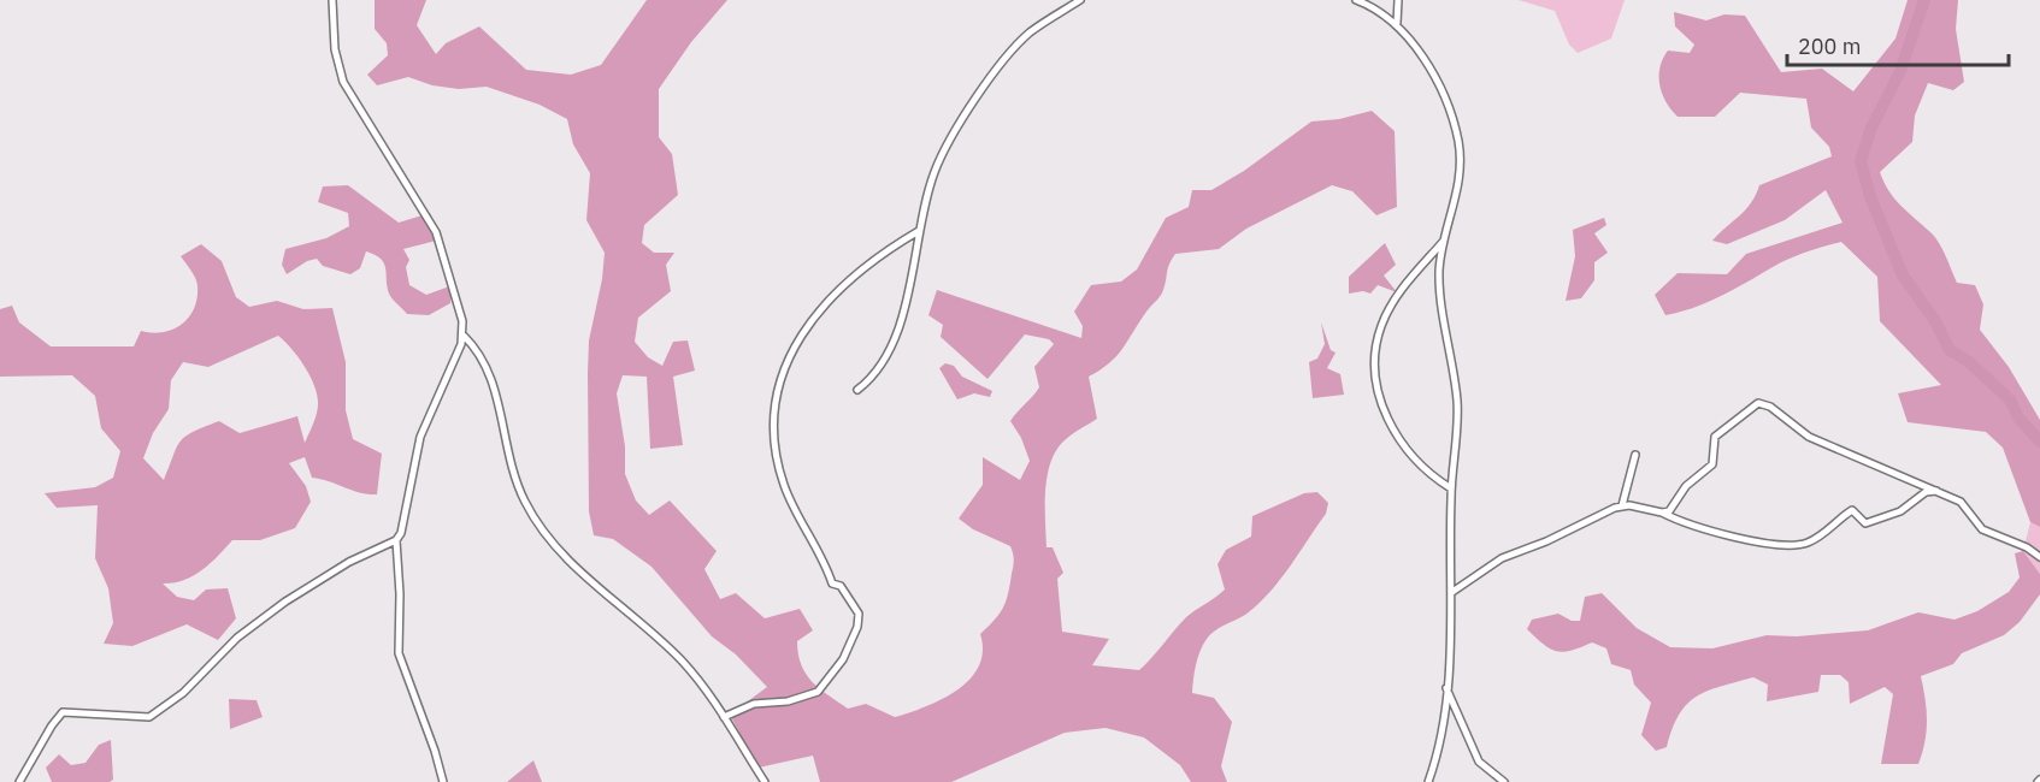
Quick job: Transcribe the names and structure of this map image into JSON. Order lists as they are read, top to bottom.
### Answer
{
  "scale_bar": "200 m"
}
